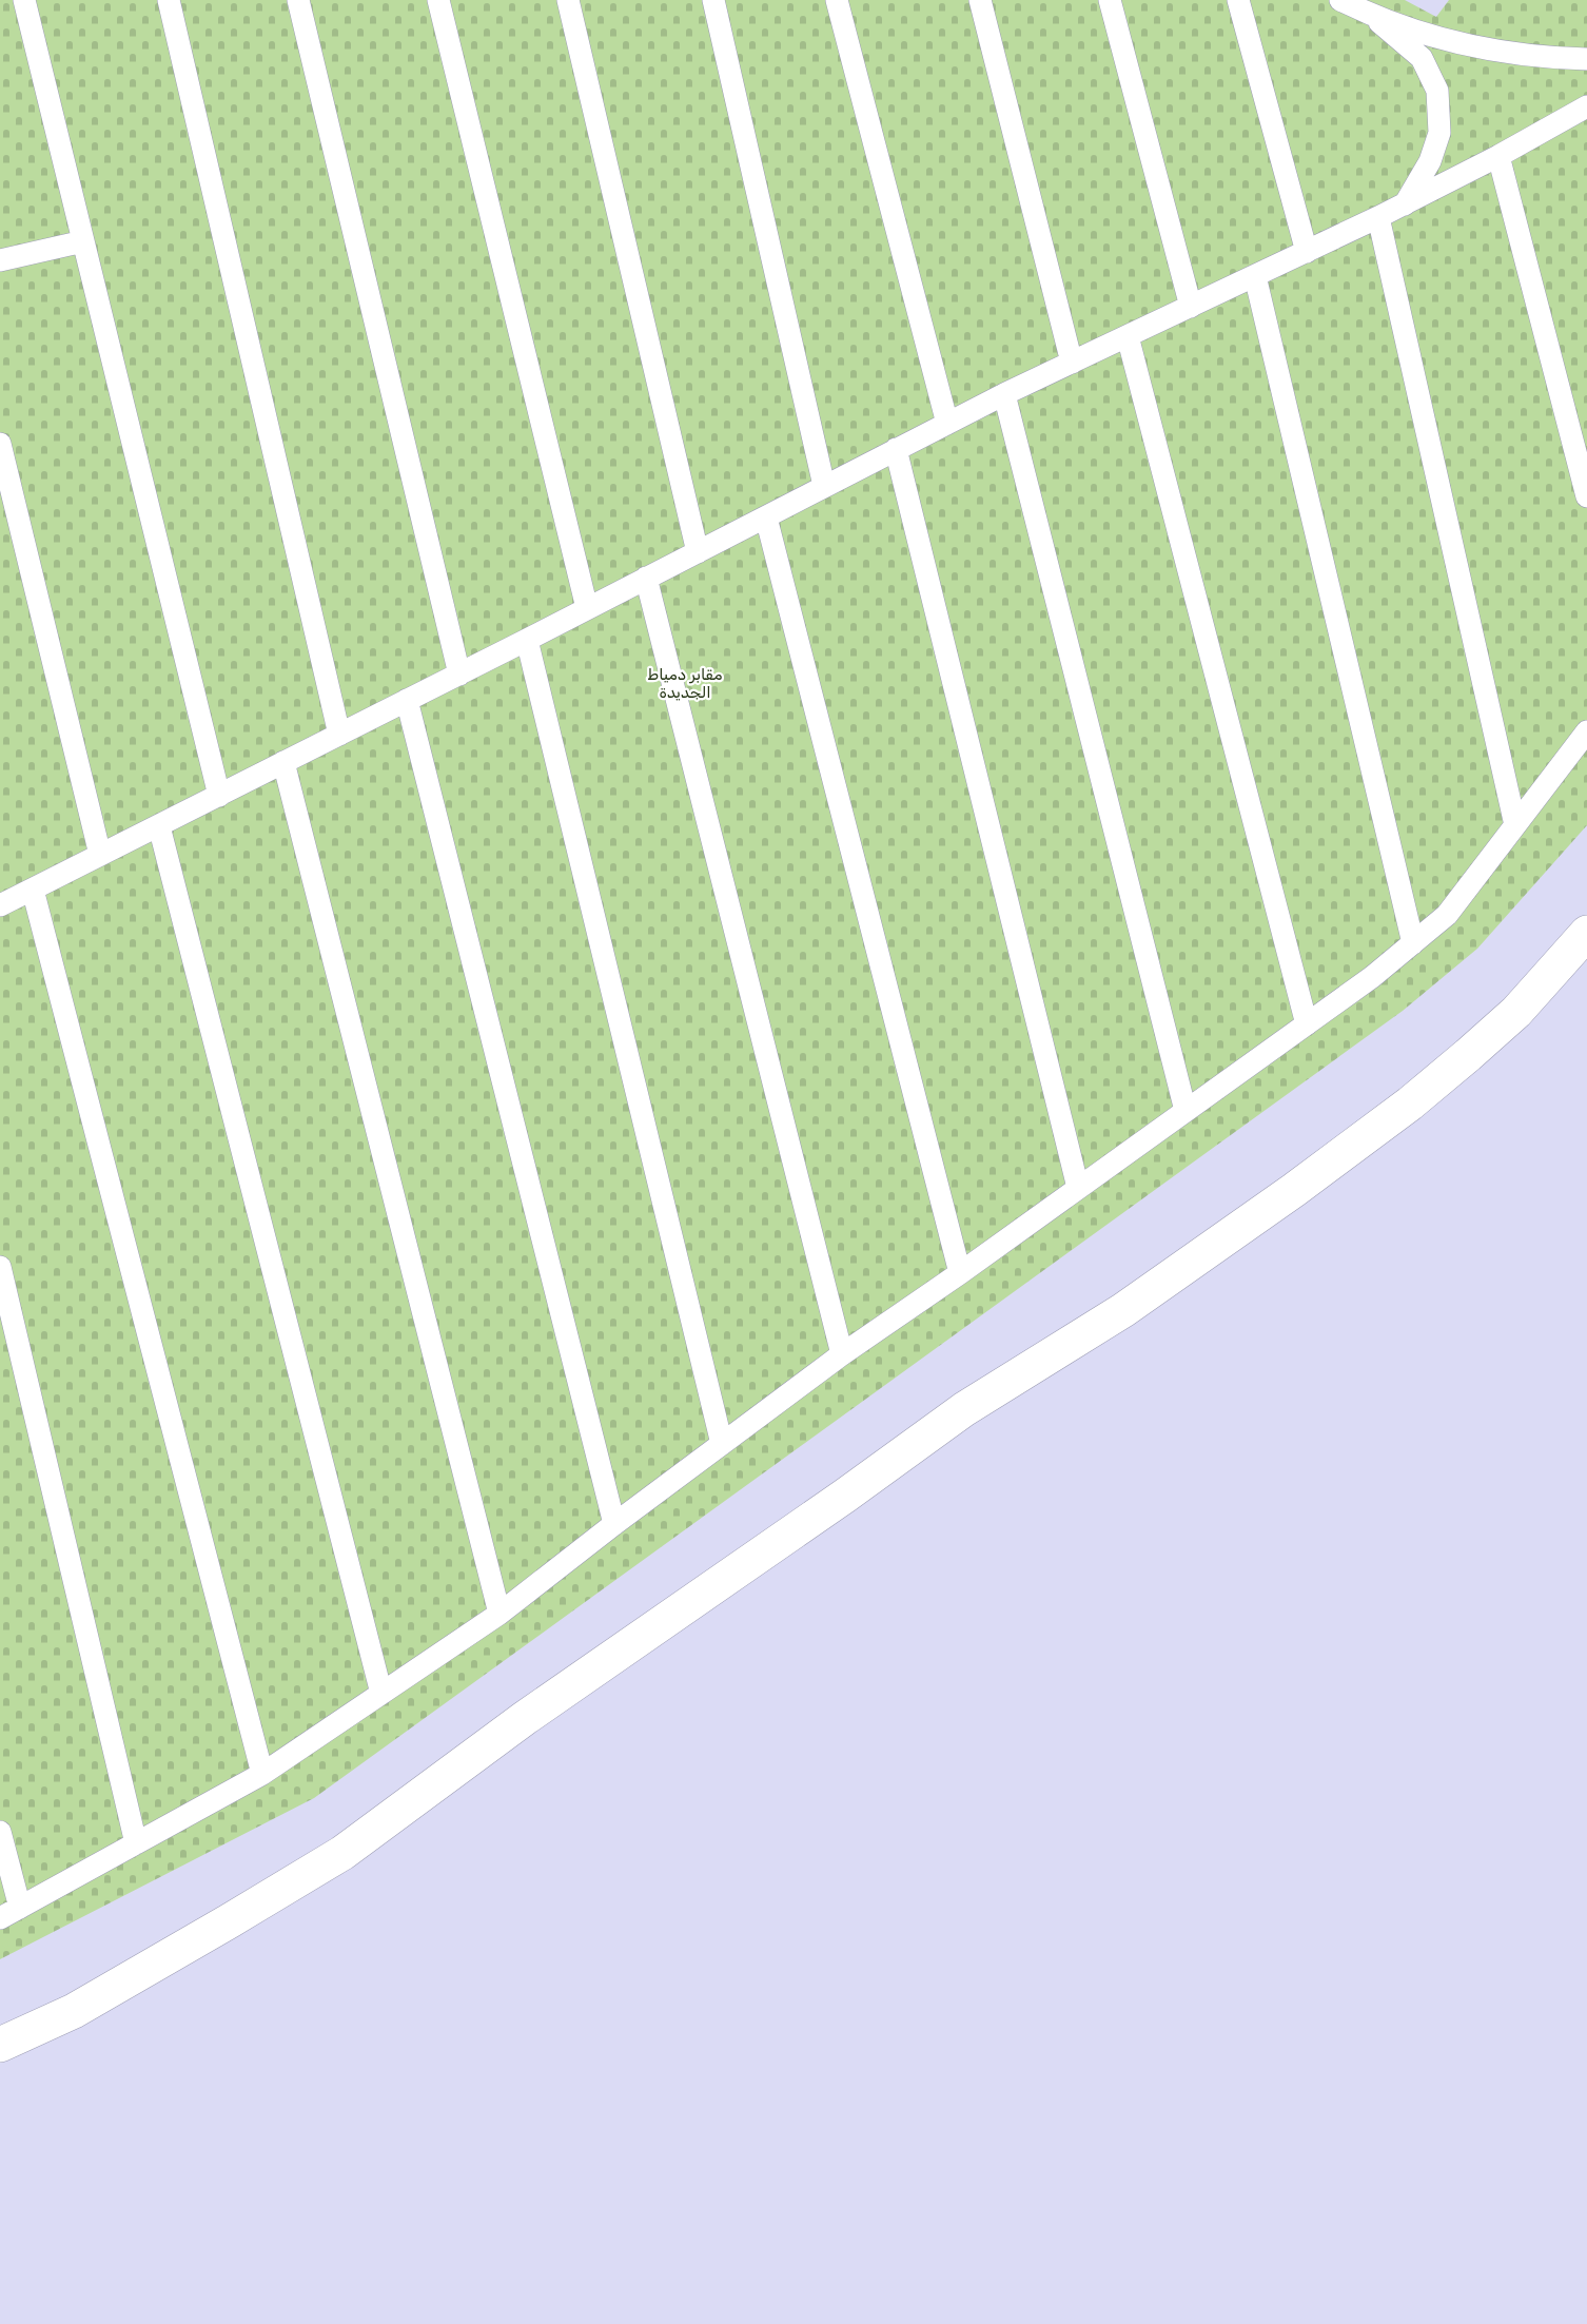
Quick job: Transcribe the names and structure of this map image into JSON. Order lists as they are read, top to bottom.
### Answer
{
  "parks": ["مقابر دمياط الجديدة"]
}
